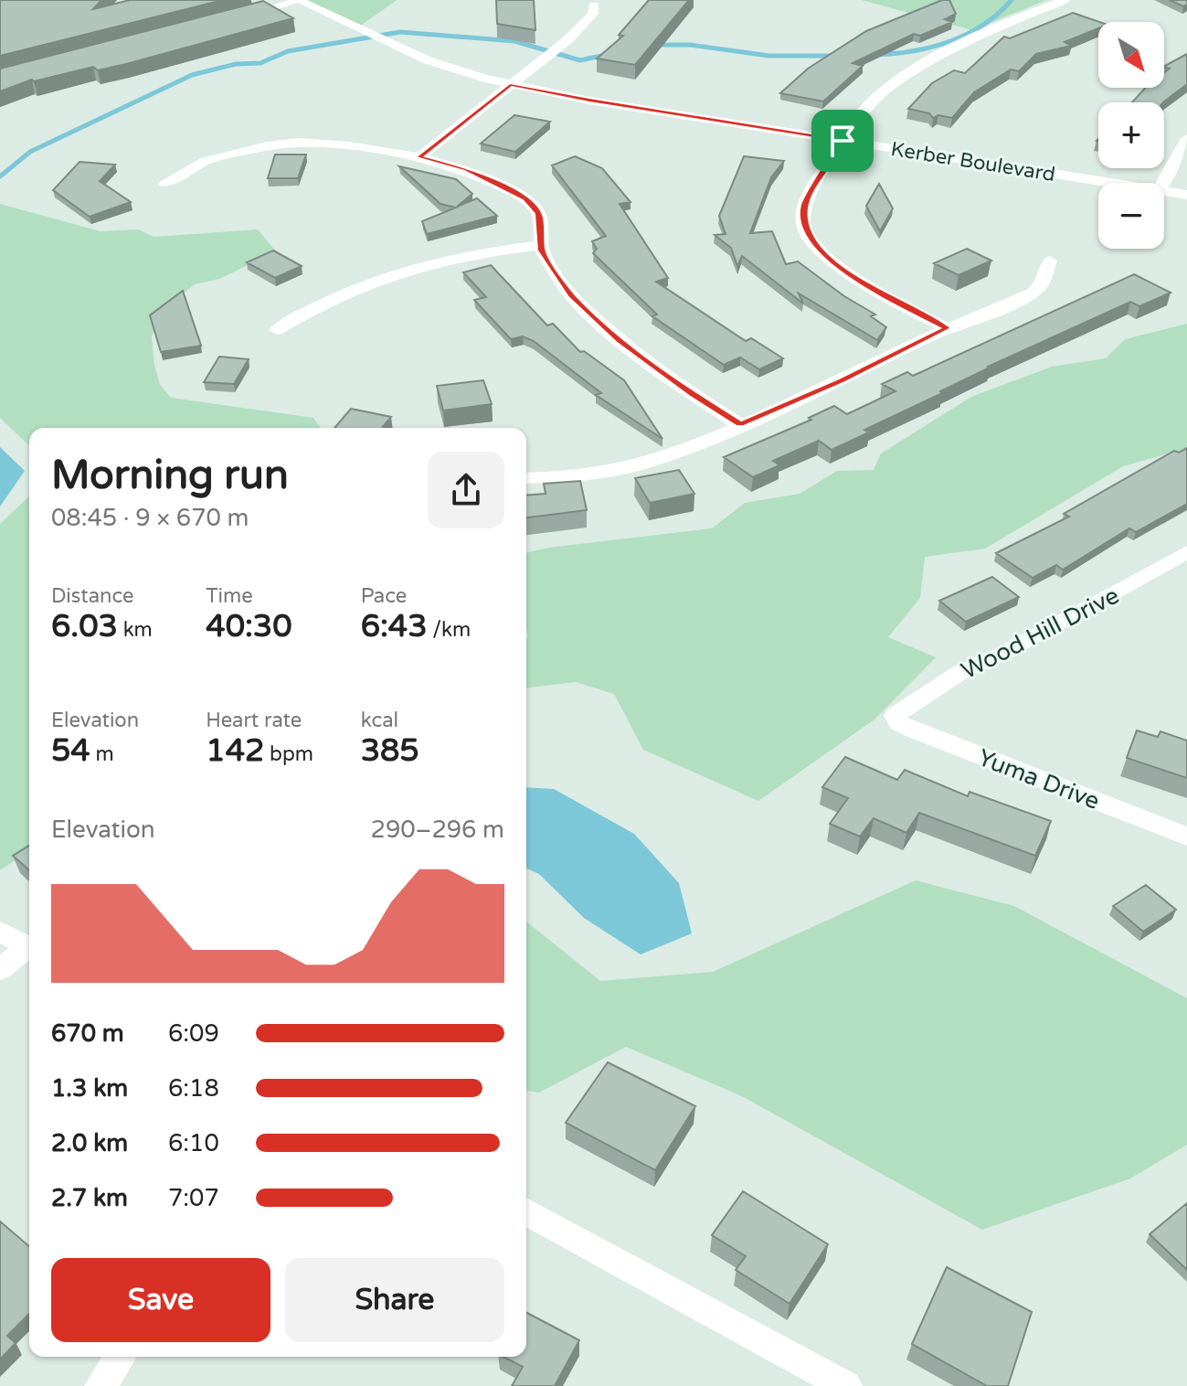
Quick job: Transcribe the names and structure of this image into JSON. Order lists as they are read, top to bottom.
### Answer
{
  "streets": {
    "street": ["Kerber Boulevard", "Wood Hill Drive", "Yuma Drive"]
  },
  "crossings": [
    ["Wood Hill Drive", "Yuma Drive"]
  ],
  "north": "bottom right",
  "page": {
    "map_buttons": ["+", "−"],
    "heading": ["Morning run", "08:45 · 9 × 670 m"],
    "stats": [
      ["Distance", "6.03 km"],
      ["Time", "40:30"],
      ["Pace", "6:43 /km"],
      ["Elevation", "54 m"],
      ["Heart rate", "142 bpm"],
      ["kcal", "385"]
    ],
    "chart": ["Elevation", "290–296 m"],
    "list": [
      {
        "name": "670 m",
        "note": "6:09"
      },
      {
        "name": "1.3 km",
        "note": "6:18"
      },
      {
        "name": "2.0 km",
        "note": "6:10"
      },
      {
        "name": "2.7 km",
        "note": "7:07"
      }
    ],
    "buttons": ["Save", "Share"]
  }
}
